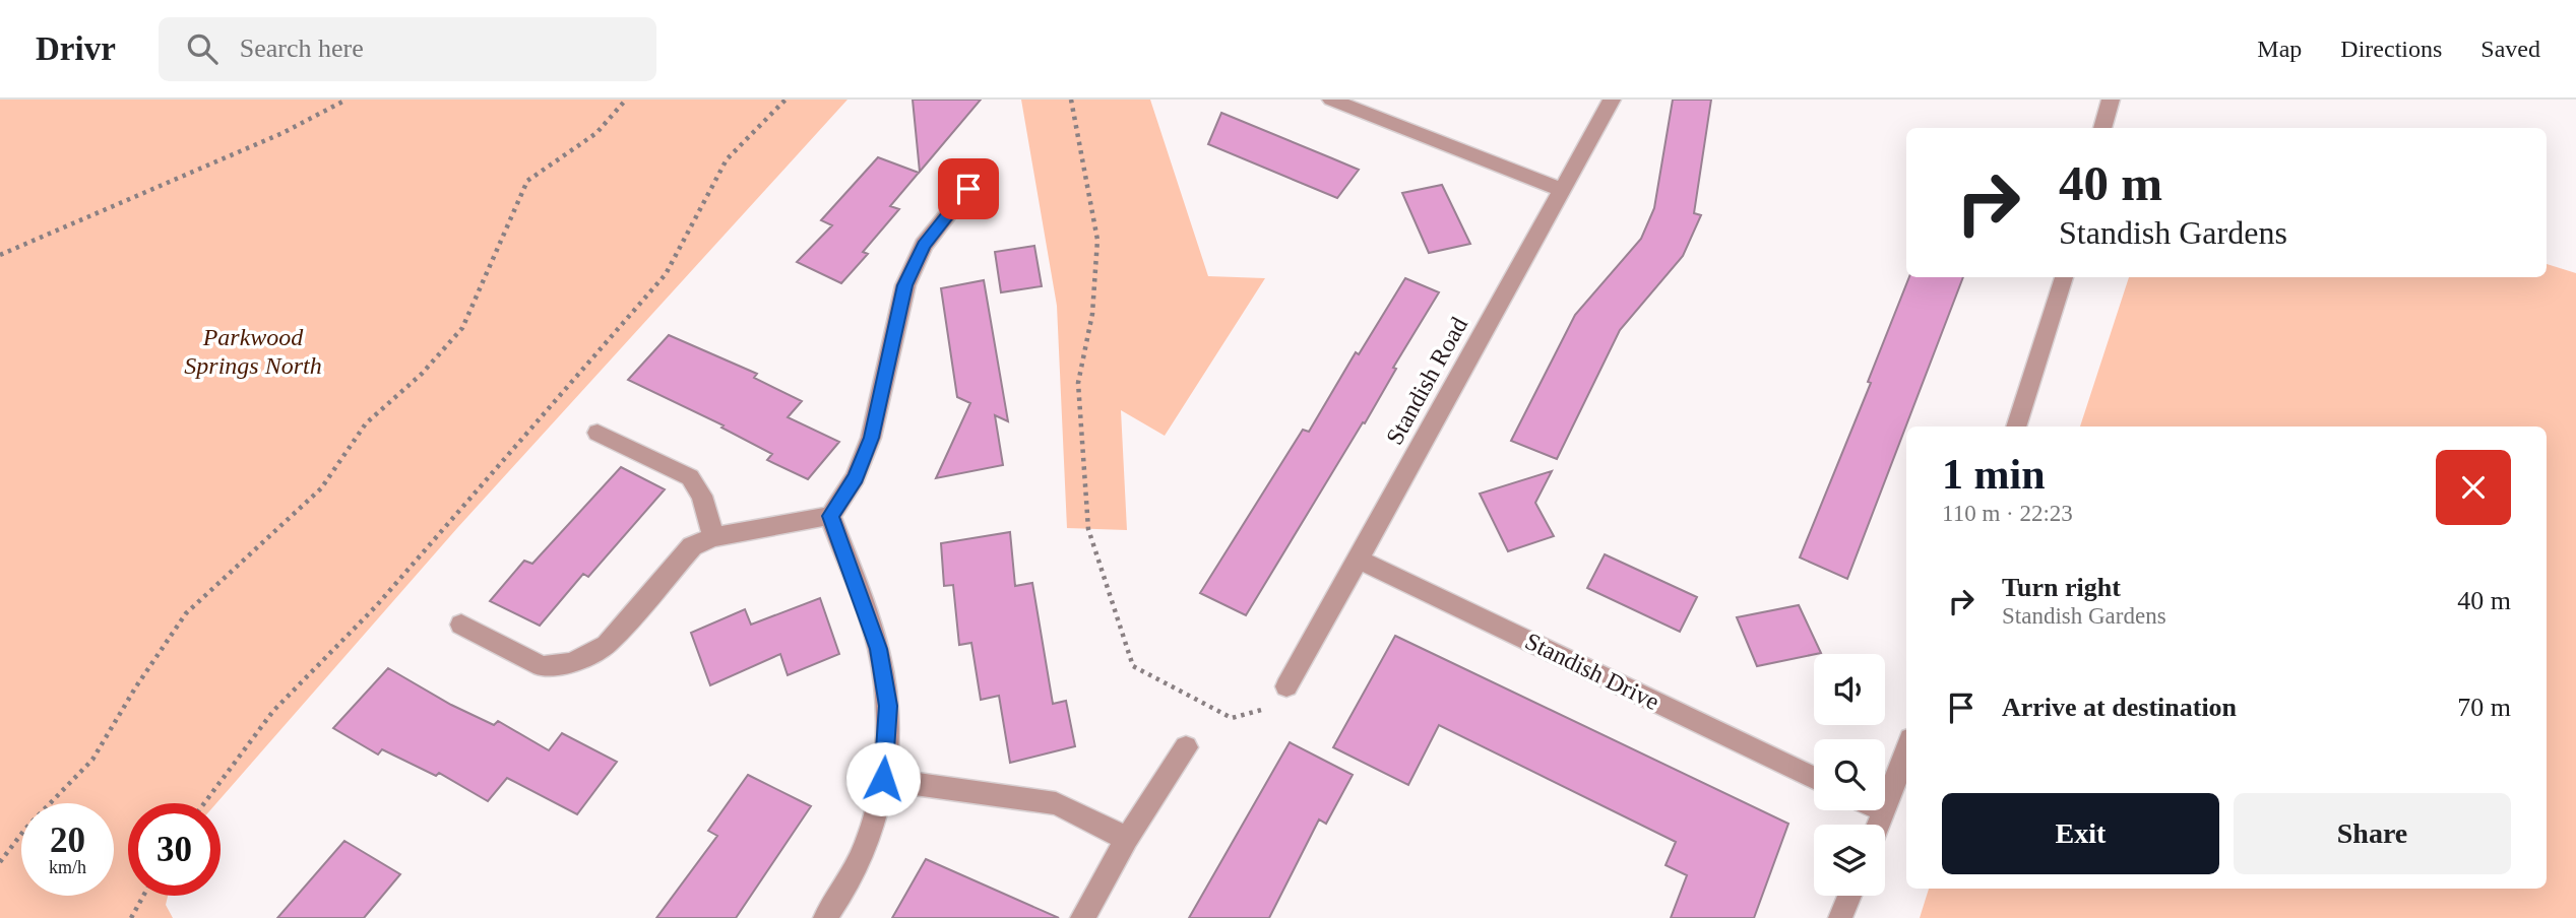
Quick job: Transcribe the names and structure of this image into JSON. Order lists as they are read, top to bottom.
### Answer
{
  "streets": {
    "street": ["Standish Road", "Standish Drive"]
  },
  "crossings": [
    ["Standish Road", "Standish Drive"]
  ],
  "parks": ["Parkwood Springs North"],
  "page": {
    "header": "Drivr",
    "search": "Search here",
    "nav": ["Map", "Directions", "Saved"],
    "turn": ["40 m", "Standish Gardens"],
    "heading": ["1 min", "110 m · 22:23"],
    "list": [
      {
        "name": "Turn right",
        "note": "Standish Gardens",
        "value": "40 m"
      },
      {
        "name": "Arrive at destination",
        "value": "70 m"
      }
    ],
    "buttons": ["Exit", "Share"],
    "speed": "20 km/h",
    "limit": "30"
  }
}
